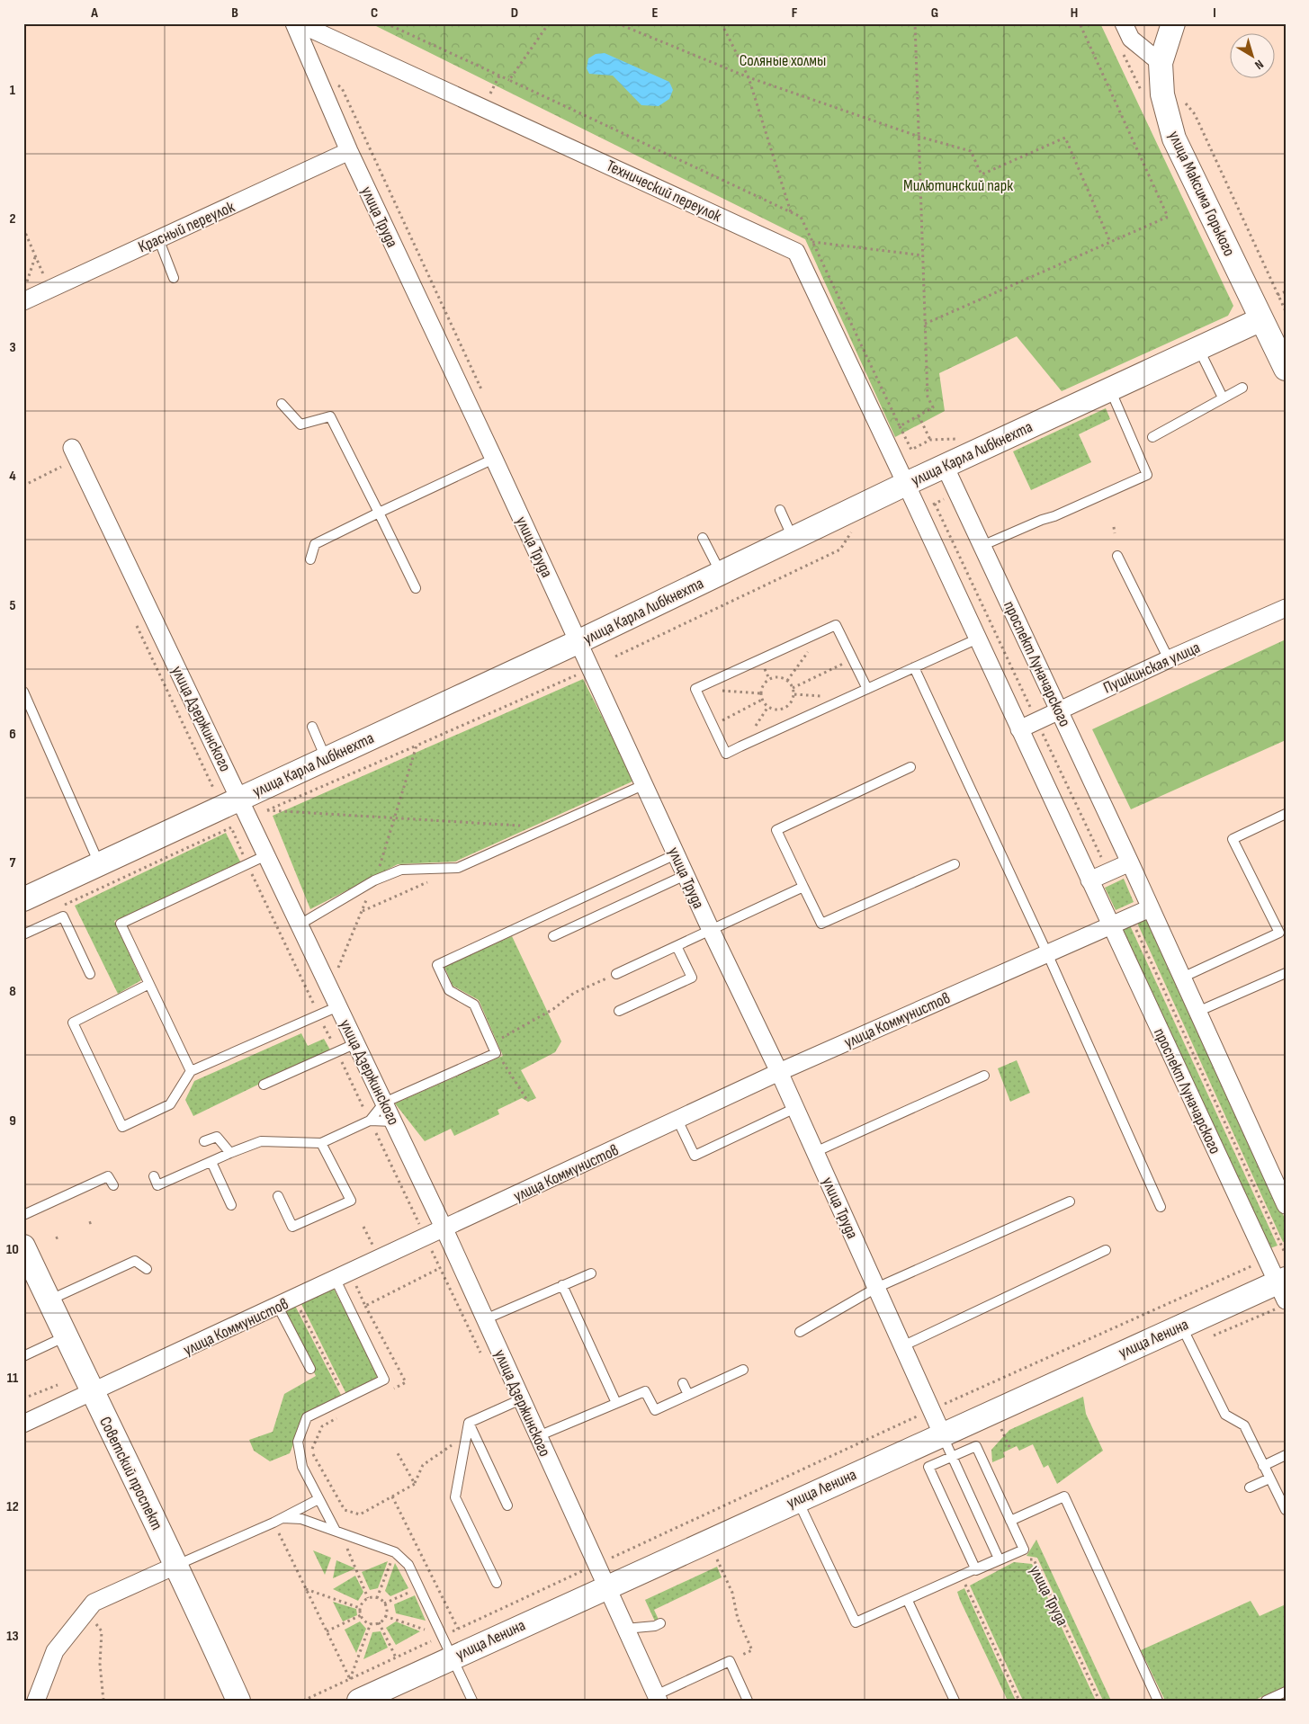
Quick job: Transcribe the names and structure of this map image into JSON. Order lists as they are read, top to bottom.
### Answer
{
  "streets": {
    "main road": [
      "улица Максима Горького",
      "улица Карла Либкнехта",
      "улица Ленина",
      "Советский проспект"
    ],
    "street": [
      "Технический переулок",
      "улица Труда",
      "Красный переулок",
      "проспект Луначарского",
      "Пушкинская улица",
      "улица Дзержинского",
      "улица Коммунистов"
    ]
  },
  "crossings": [
    ["Технический переулок", "улица Карла Либкнехта"],
    ["Технический переулок", "проспект Луначарского"],
    ["улица Максима Горького", "улица Карла Либкнехта"],
    ["улица Труда", "Красный переулок"],
    ["улица Труда", "улица Карла Либкнехта"],
    ["улица Труда", "улица Коммунистов"],
    ["улица Труда", "улица Ленина"],
    ["улица Карла Либкнехта", "проспект Луначарского"],
    ["улица Карла Либкнехта", "улица Дзержинского"],
    ["проспект Луначарского", "Пушкинская улица"],
    ["проспект Луначарского", "улица Коммунистов"],
    ["проспект Луначарского", "улица Ленина"],
    ["улица Дзержинского", "улица Коммунистов"],
    ["улица Дзержинского", "улица Ленина"],
    ["улица Коммунистов", "Советский проспект"]
  ],
  "parks": ["Соляные холмы", "Милютинский парк"],
  "north": "bottom right",
  "grid": {
    "columns": [
      "A",
      "B",
      "C",
      "D",
      "E",
      "F",
      "G",
      "H",
      "I"
    ],
    "rows": [
      "1",
      "2",
      "3",
      "4",
      "5",
      "6",
      "7",
      "8",
      "9",
      "10",
      "11",
      "12",
      "13"
    ]
  }
}
